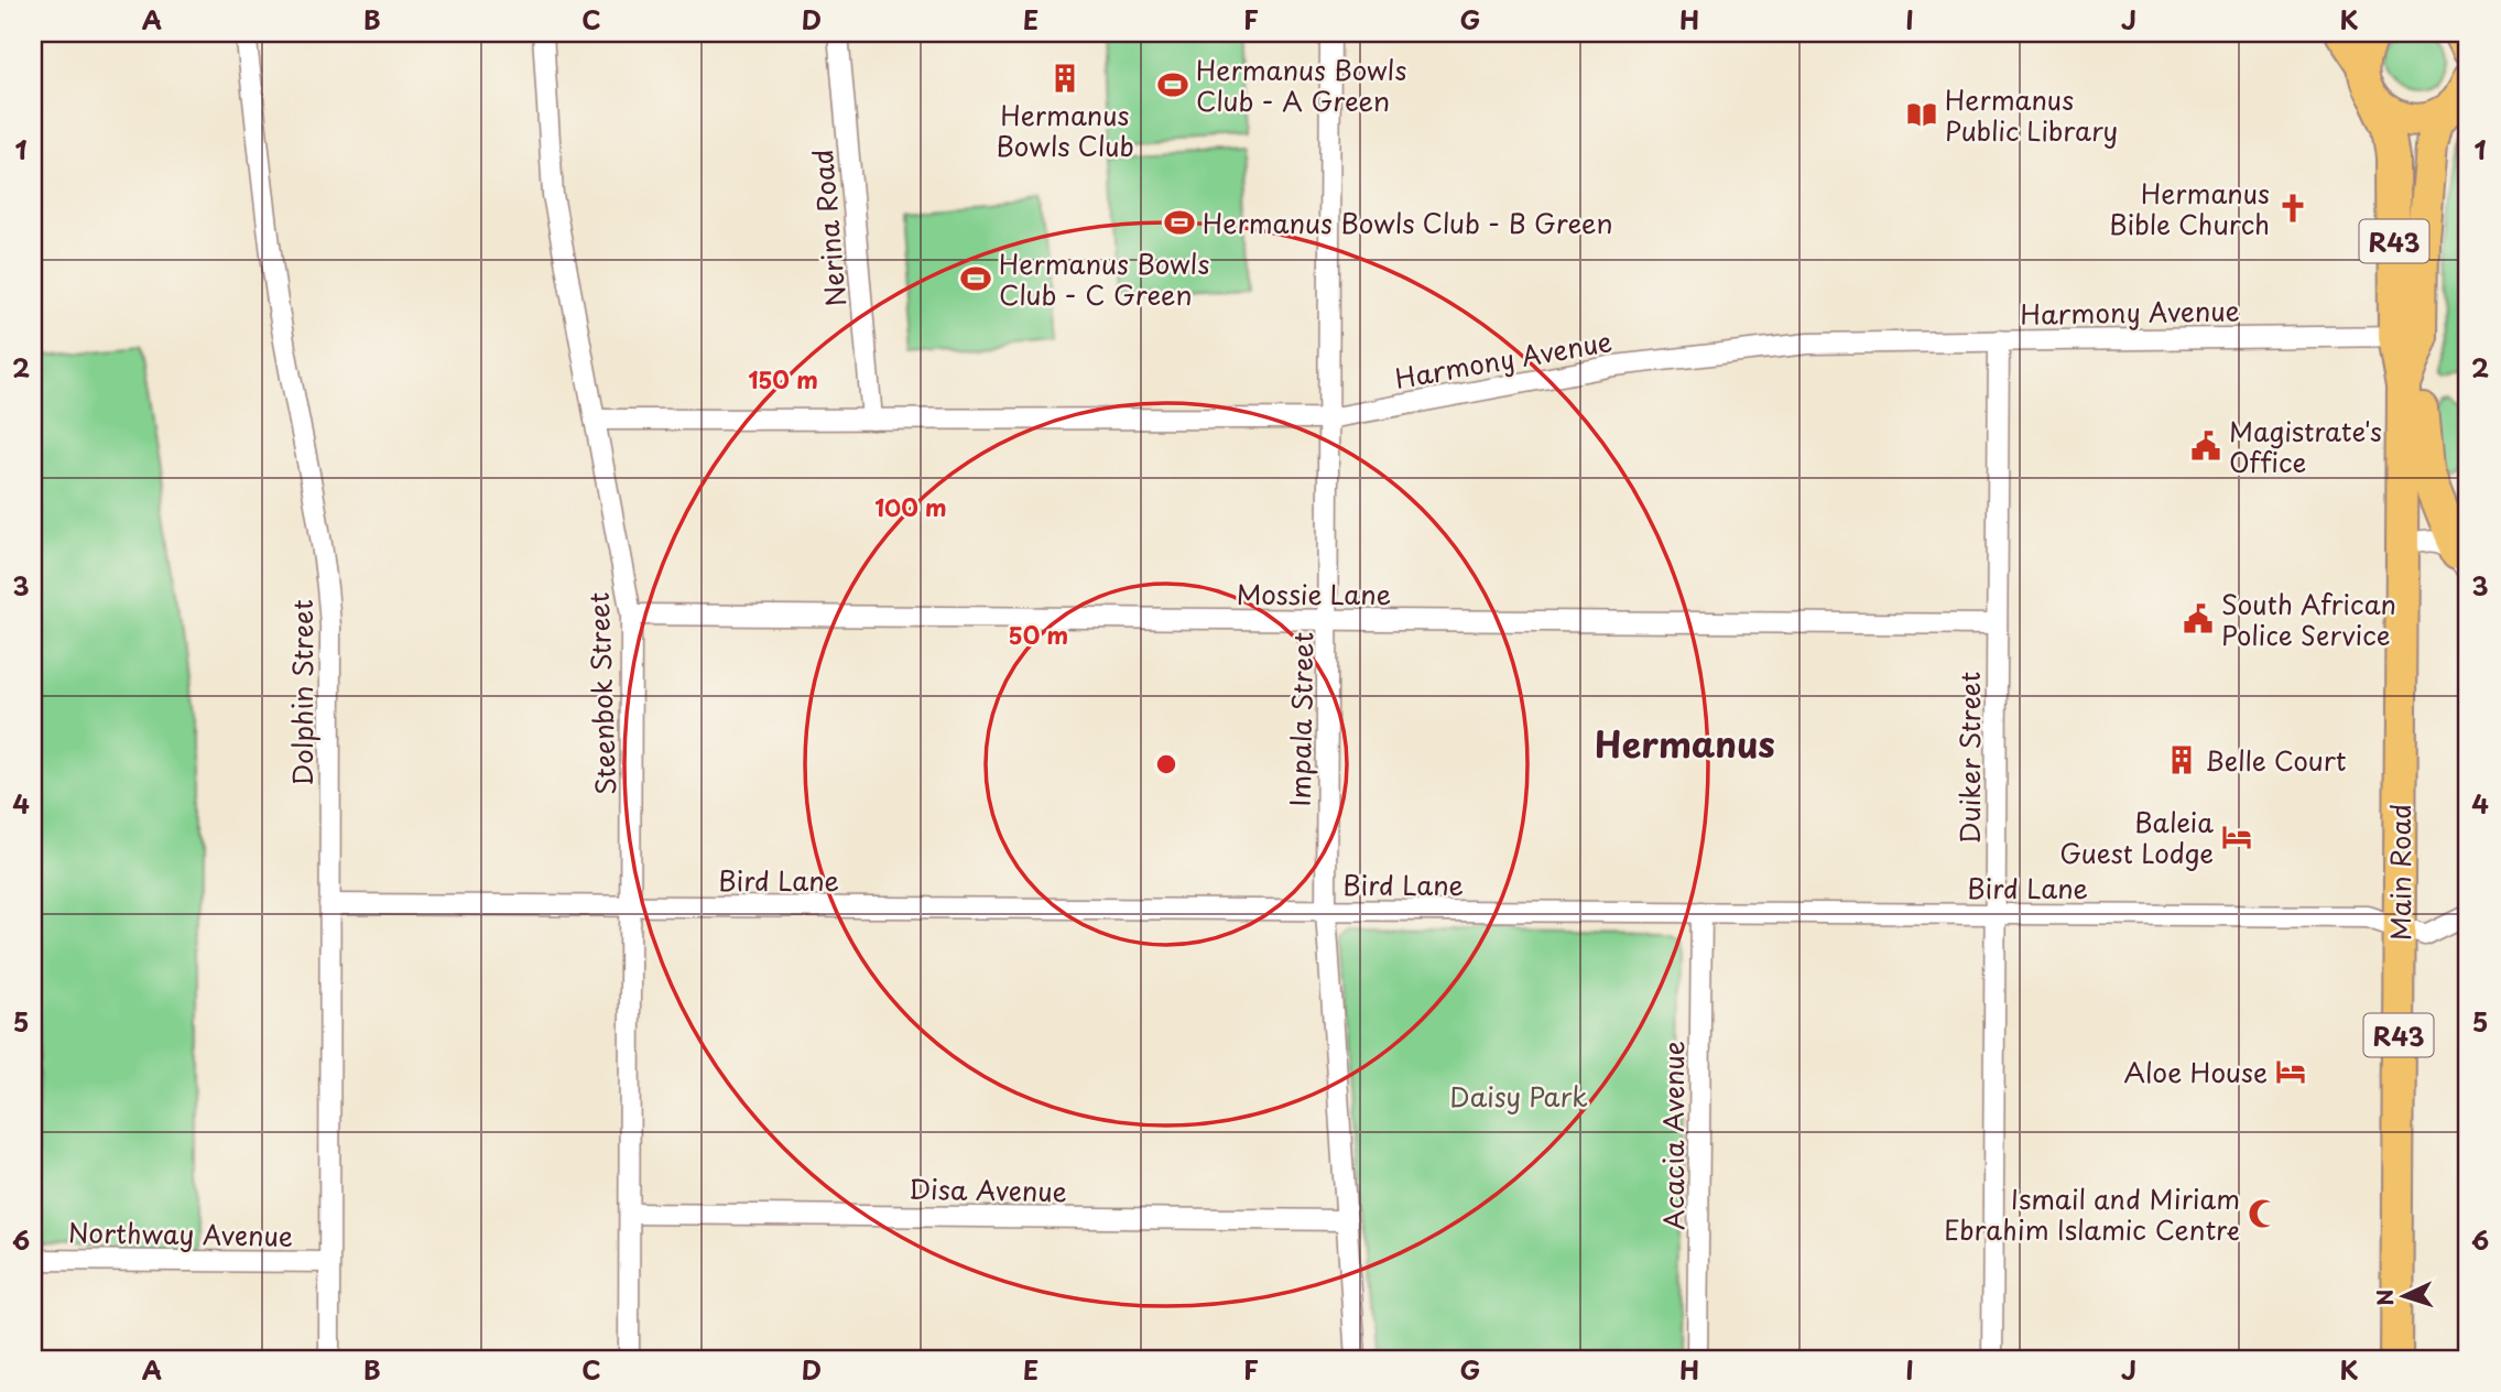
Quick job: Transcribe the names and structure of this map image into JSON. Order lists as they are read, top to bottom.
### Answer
{
  "streets": {
    "main road": ["R43", "Main Road"],
    "street": [
      "Nerina Road",
      "Harmony Avenue",
      "Mossie Lane",
      "Dolphin Street",
      "Steenbok Street",
      "Impala Street",
      "Duiker Street",
      "Bird Lane",
      "Acacia Avenue",
      "Disa Avenue",
      "Northway Avenue"
    ]
  },
  "crossings": [
    ["Nerina Road", "Harmony Avenue"],
    ["R43", "Main Road"],
    ["Harmony Avenue", "Steenbok Street"],
    ["Harmony Avenue", "Impala Street"],
    ["Harmony Avenue", "Duiker Street"],
    ["Harmony Avenue", "Main Road"],
    ["Mossie Lane", "Steenbok Street"],
    ["Mossie Lane", "Impala Street"],
    ["Mossie Lane", "Duiker Street"],
    ["Dolphin Street", "Bird Lane"],
    ["Dolphin Street", "Northway Avenue"],
    ["Steenbok Street", "Bird Lane"],
    ["Steenbok Street", "Disa Avenue"],
    ["Impala Street", "Bird Lane"],
    ["Impala Street", "Disa Avenue"],
    ["Duiker Street", "Bird Lane"],
    ["Main Road", "Bird Lane"],
    ["Bird Lane", "Acacia Avenue"]
  ],
  "districts": ["Hermanus"],
  "parks": ["Daisy Park"],
  "places": {
    "building": ["Hermanus Bowls Club", "Belle Court"],
    "sports": ["Hermanus Bowls Club - A Green", "Hermanus Bowls Club - B Green", "Hermanus Bowls Club - C Green"],
    "library": ["Hermanus Public Library"],
    "church": ["Hermanus Bible Church"],
    "public building": ["Magistrate's Office", "South African Police Service"],
    "hotel": ["Baleia Guest Lodge", "Aloe House"],
    "mosque": ["Ismail and Miriam Ebrahim Islamic Centre"]
  },
  "north": "left",
  "grid": {
    "columns": [
      "A",
      "B",
      "C",
      "D",
      "E",
      "F",
      "G",
      "H",
      "I",
      "J",
      "K"
    ],
    "rows": [
      "1",
      "2",
      "3",
      "4",
      "5",
      "6"
    ]
  },
  "rings": ["150 m", "100 m", "50 m"]
}
